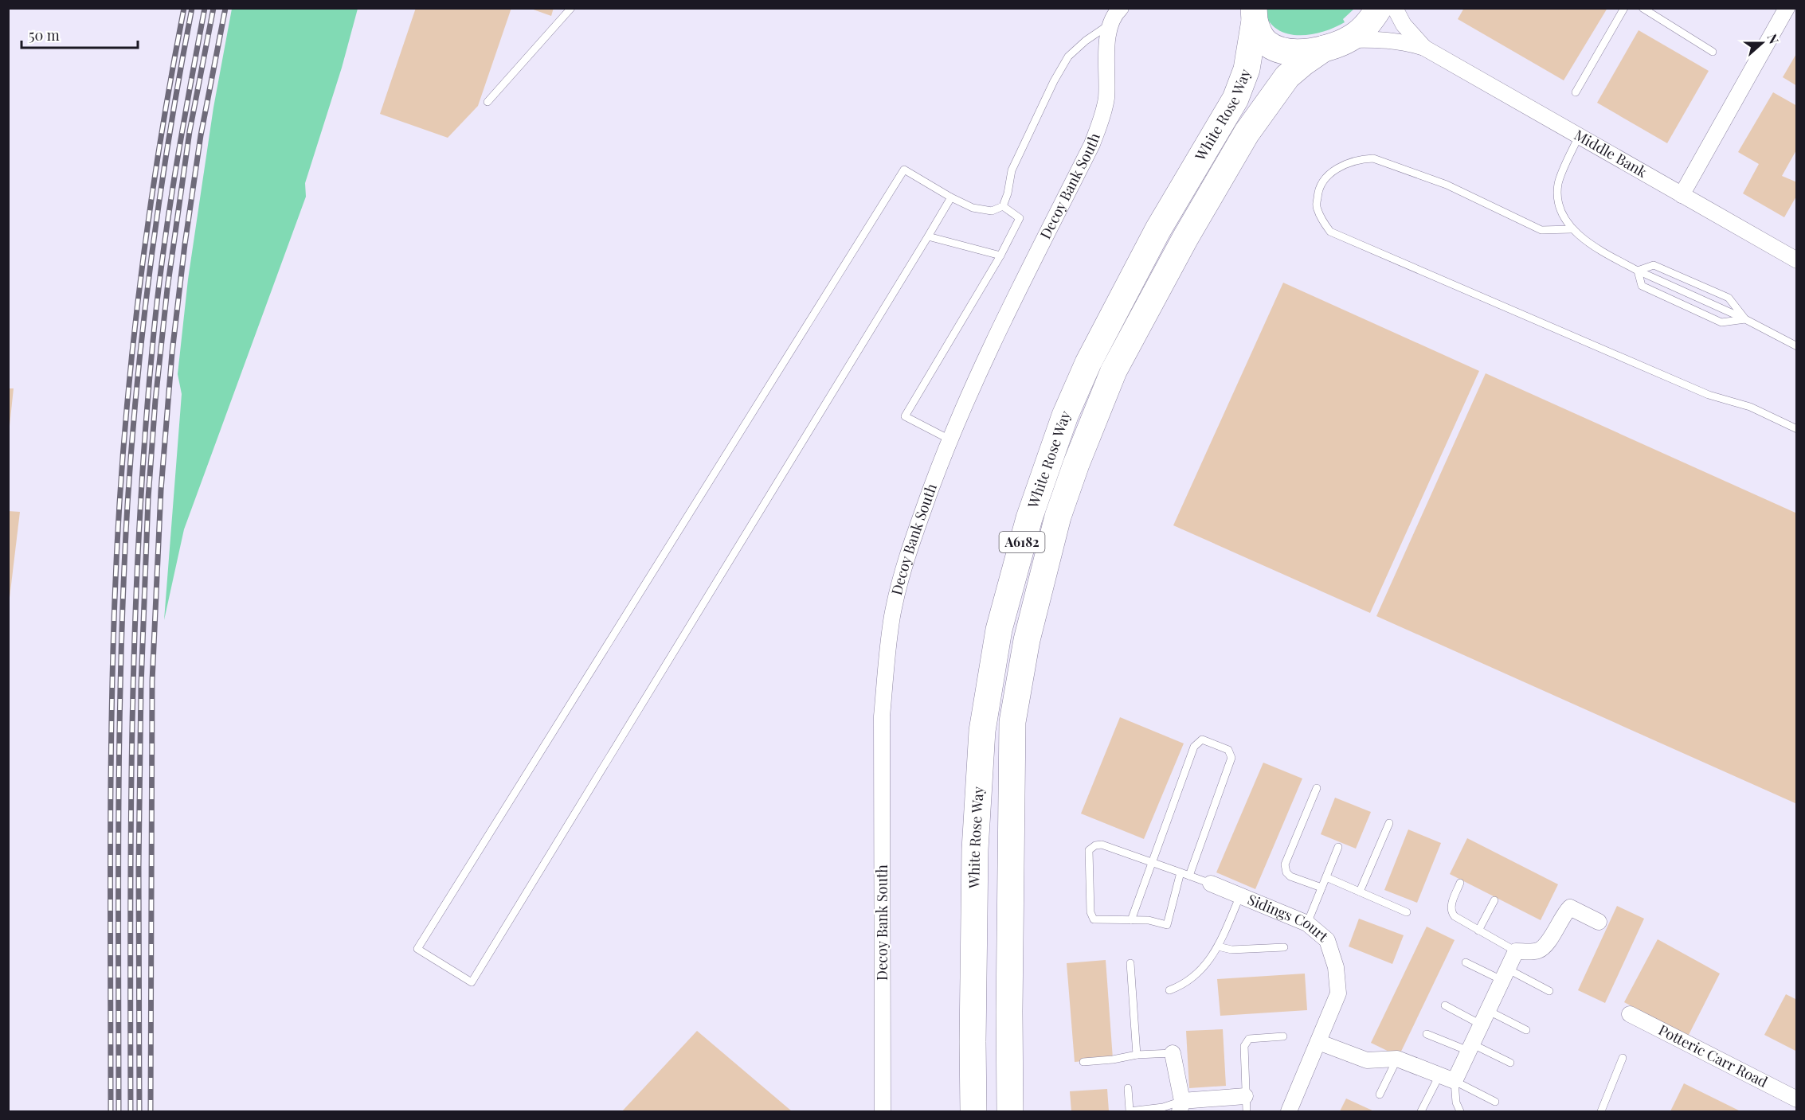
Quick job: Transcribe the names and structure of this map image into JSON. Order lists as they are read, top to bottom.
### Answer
{
  "streets": {
    "highway": ["White Rose Way", "A6182"],
    "street": [
      "Middle Bank",
      "Decoy Bank South",
      "Sidings Court",
      "Potteric Carr Road"
    ]
  },
  "crossings": [
    ["White Rose Way", "Middle Bank"]
  ],
  "scale_bar": "50 m",
  "north": "right"
}
